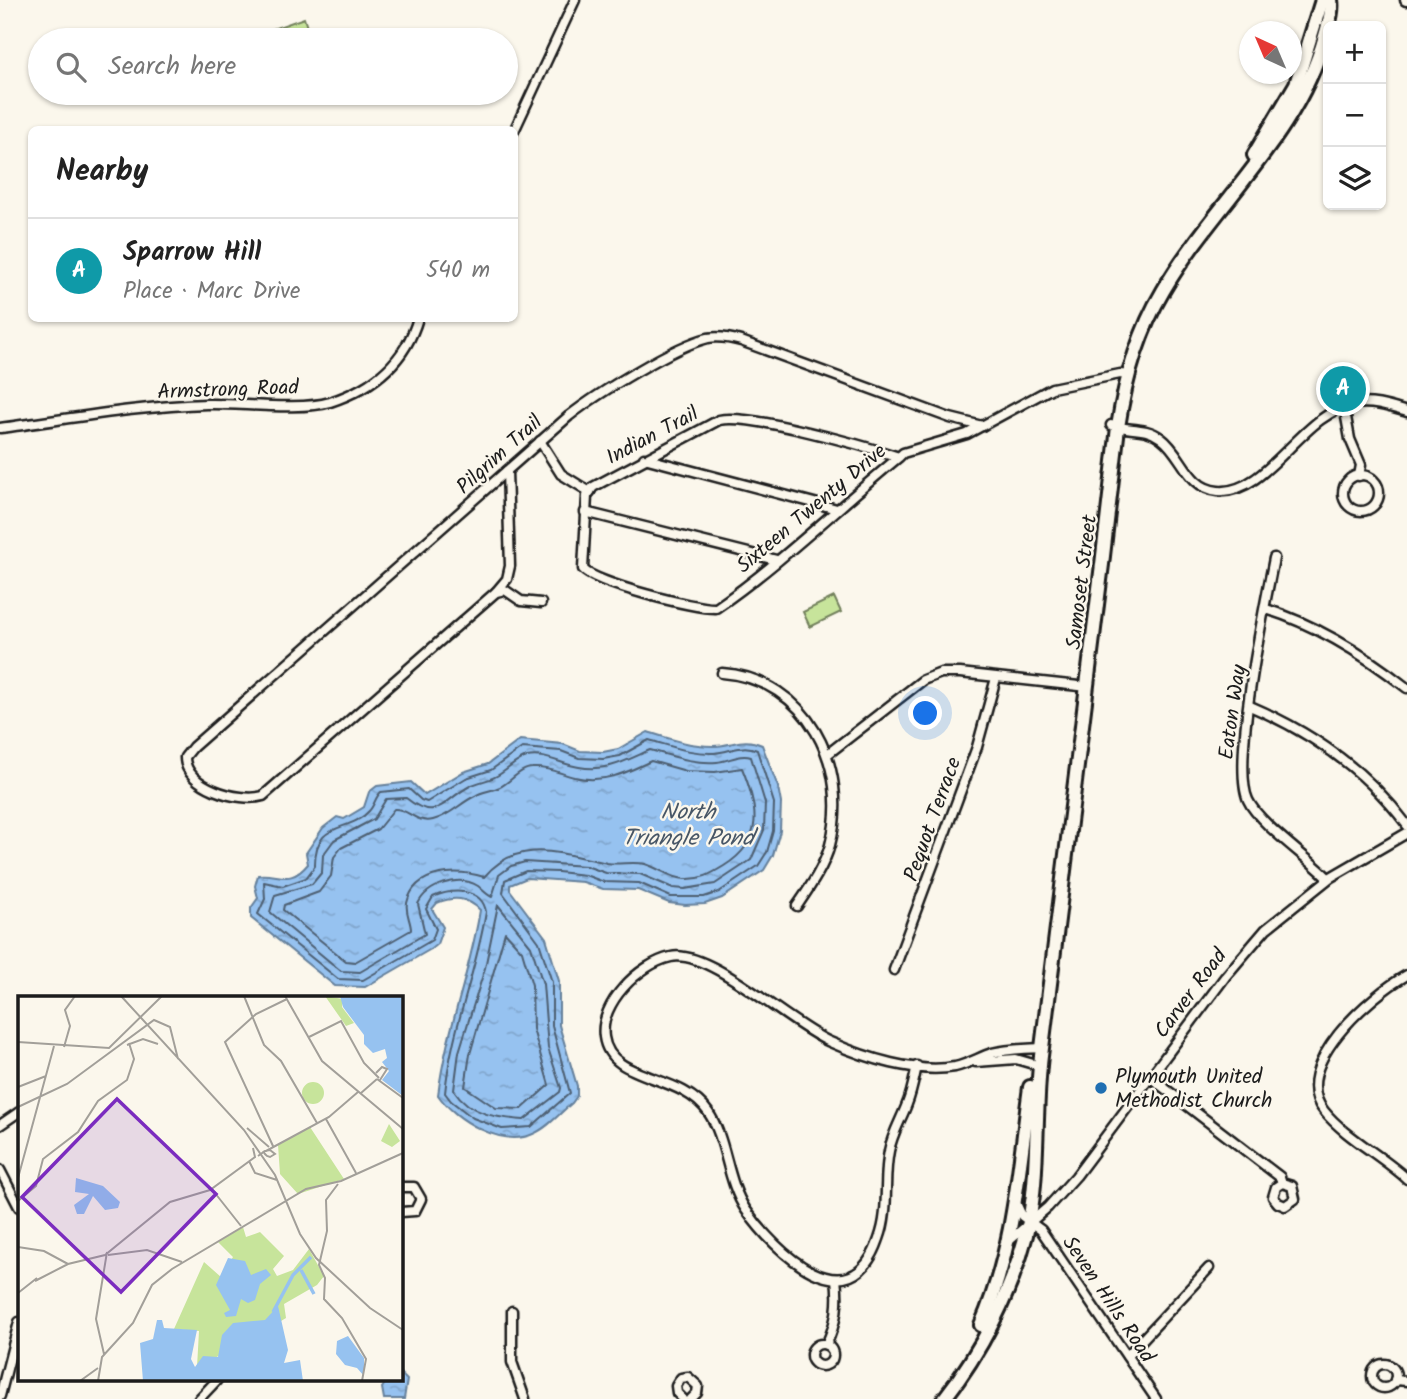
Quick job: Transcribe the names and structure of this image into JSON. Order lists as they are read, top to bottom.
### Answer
{
  "streets": {
    "highway": ["Samoset Street"],
    "street": [
      "Armstrong Road",
      "Indian Trail",
      "Pilgrim Trail",
      "Sixteen Twenty Drive",
      "Eaton Way",
      "Pequot Terrace",
      "Carver Road",
      "Seven Hills Road"
    ]
  },
  "crossings": [
    ["Indian Trail", "Sixteen Twenty Drive"],
    ["Pilgrim Trail", "Sixteen Twenty Drive"],
    ["Sixteen Twenty Drive", "Samoset Street"],
    ["Samoset Street", "Carver Road"],
    ["Samoset Street", "Seven Hills Road"],
    ["Eaton Way", "Carver Road"],
    ["Carver Road", "Seven Hills Road"]
  ],
  "water": ["North Triangle Pond"],
  "places": ["Plymouth United Methodist Church"],
  "north": "top left",
  "page": {
    "map_buttons": ["+", "−"],
    "search": "Search here",
    "heading": "Nearby",
    "list": [
      {
        "mark": "A",
        "name": "Sparrow Hill",
        "note": "Place · Marc Drive",
        "value": "540 m"
      }
    ],
    "pins": "A"
  }
}
